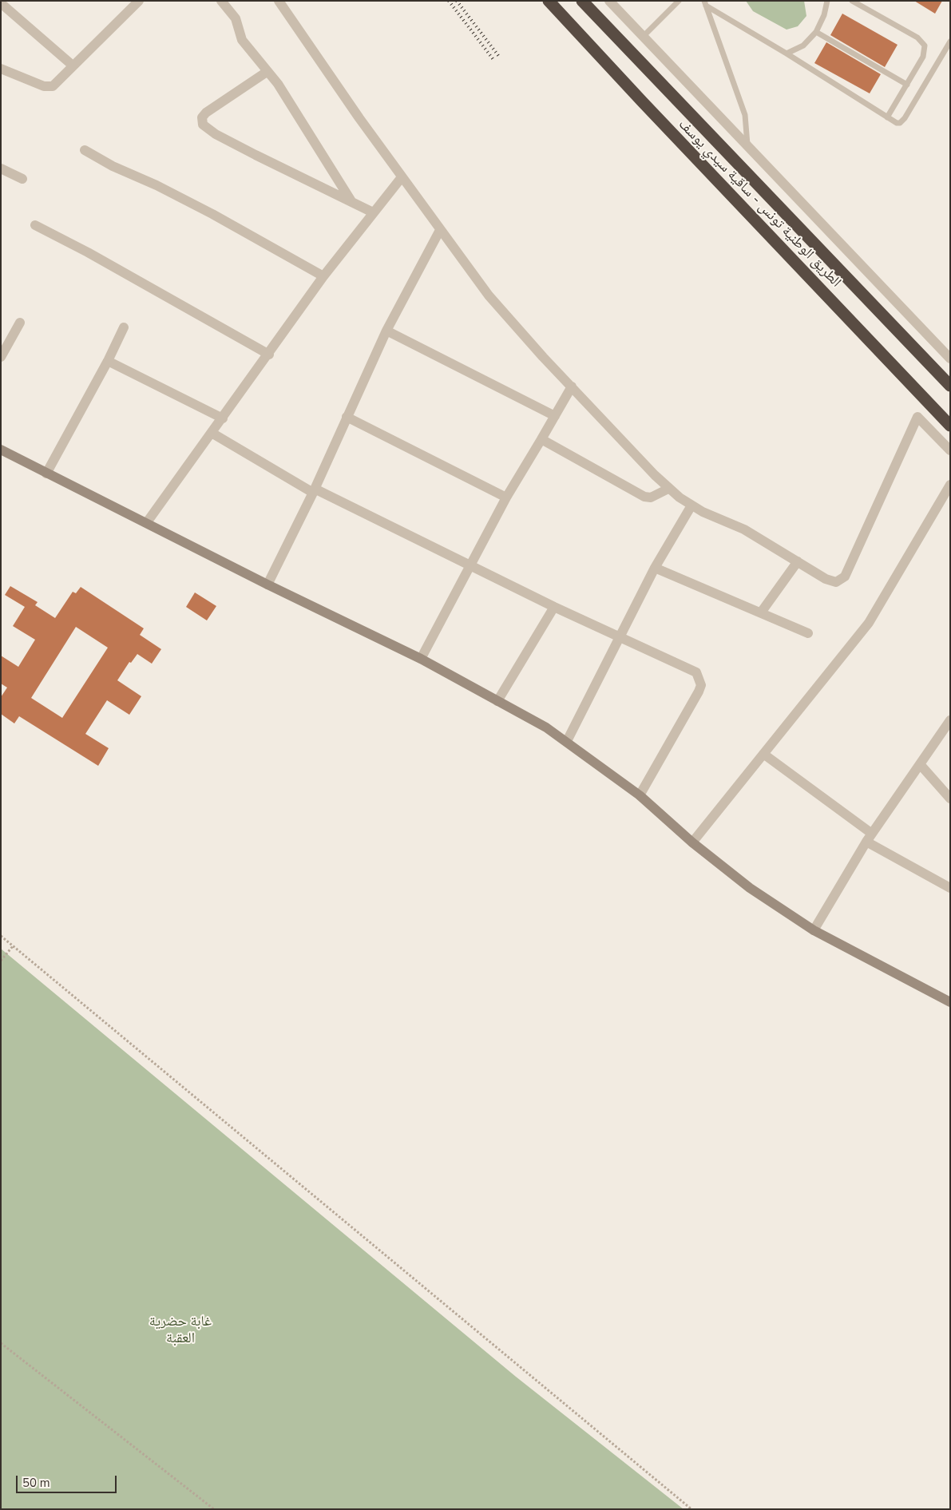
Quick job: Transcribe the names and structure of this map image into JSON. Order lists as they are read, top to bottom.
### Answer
{
  "streets": {
    "highway": ["الطريق الوطنية تونس - ساقية سيدي يوسف"]
  },
  "parks": ["غابة حضرية العقبة"],
  "scale_bar": "50 m"
}
